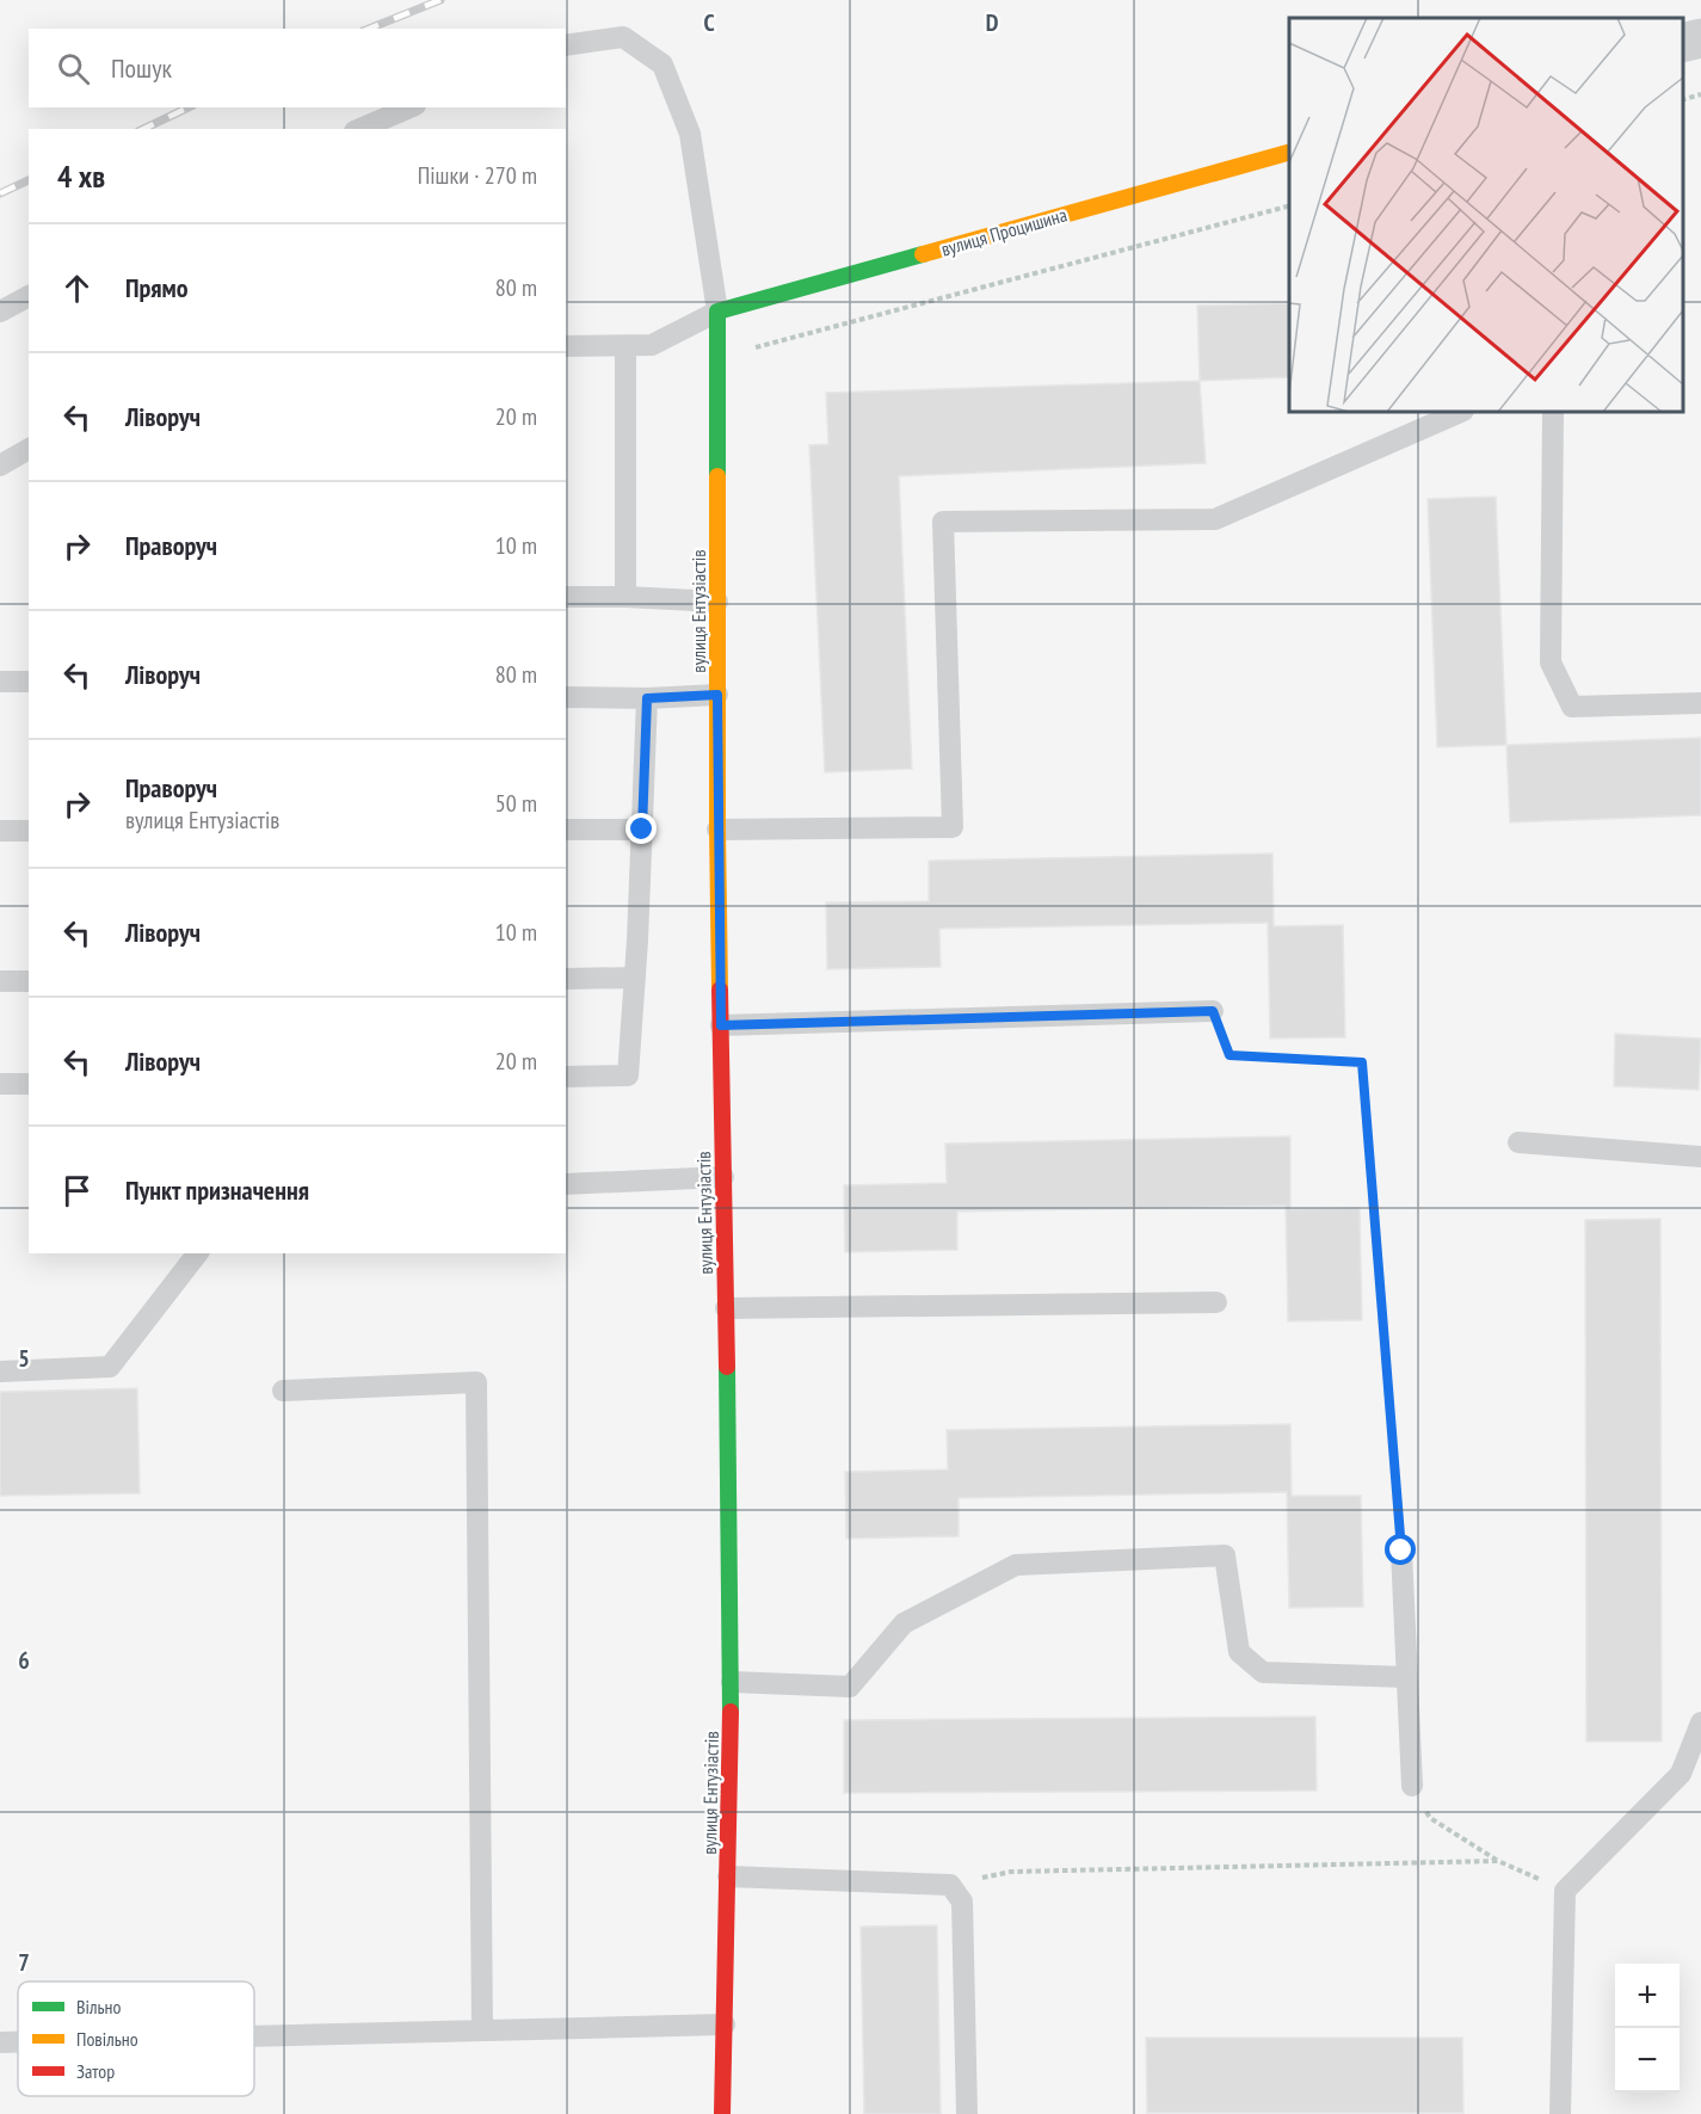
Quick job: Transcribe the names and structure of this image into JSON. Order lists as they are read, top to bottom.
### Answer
{
  "streets": {
    "street": ["вулиця Процишина", "вулиця Ентузіастів"]
  },
  "crossings": [
    ["вулиця Процишина", "вулиця Ентузіастів"]
  ],
  "legend": ["Вільно", "Повільно", "Затор"],
  "page": {
    "search": "Пошук",
    "heading": ["4 хв", "Пішки · 270 m"],
    "list": [
      ["Прямо", "80 m"],
      ["Ліворуч", "20 m"],
      ["Праворуч", "10 m"],
      ["Ліворуч", "80 m"],
      ["Праворуч", "вулиця Ентузіастів", "50 m"],
      ["Ліворуч", "10 m"],
      ["Ліворуч", "20 m"],
      "Пункт призначення"
    ],
    "map_buttons": ["+", "−"]
  },
  "grid": {
    "columns": ["C", "D"],
    "rows": ["5", "6", "7"]
  }
}
